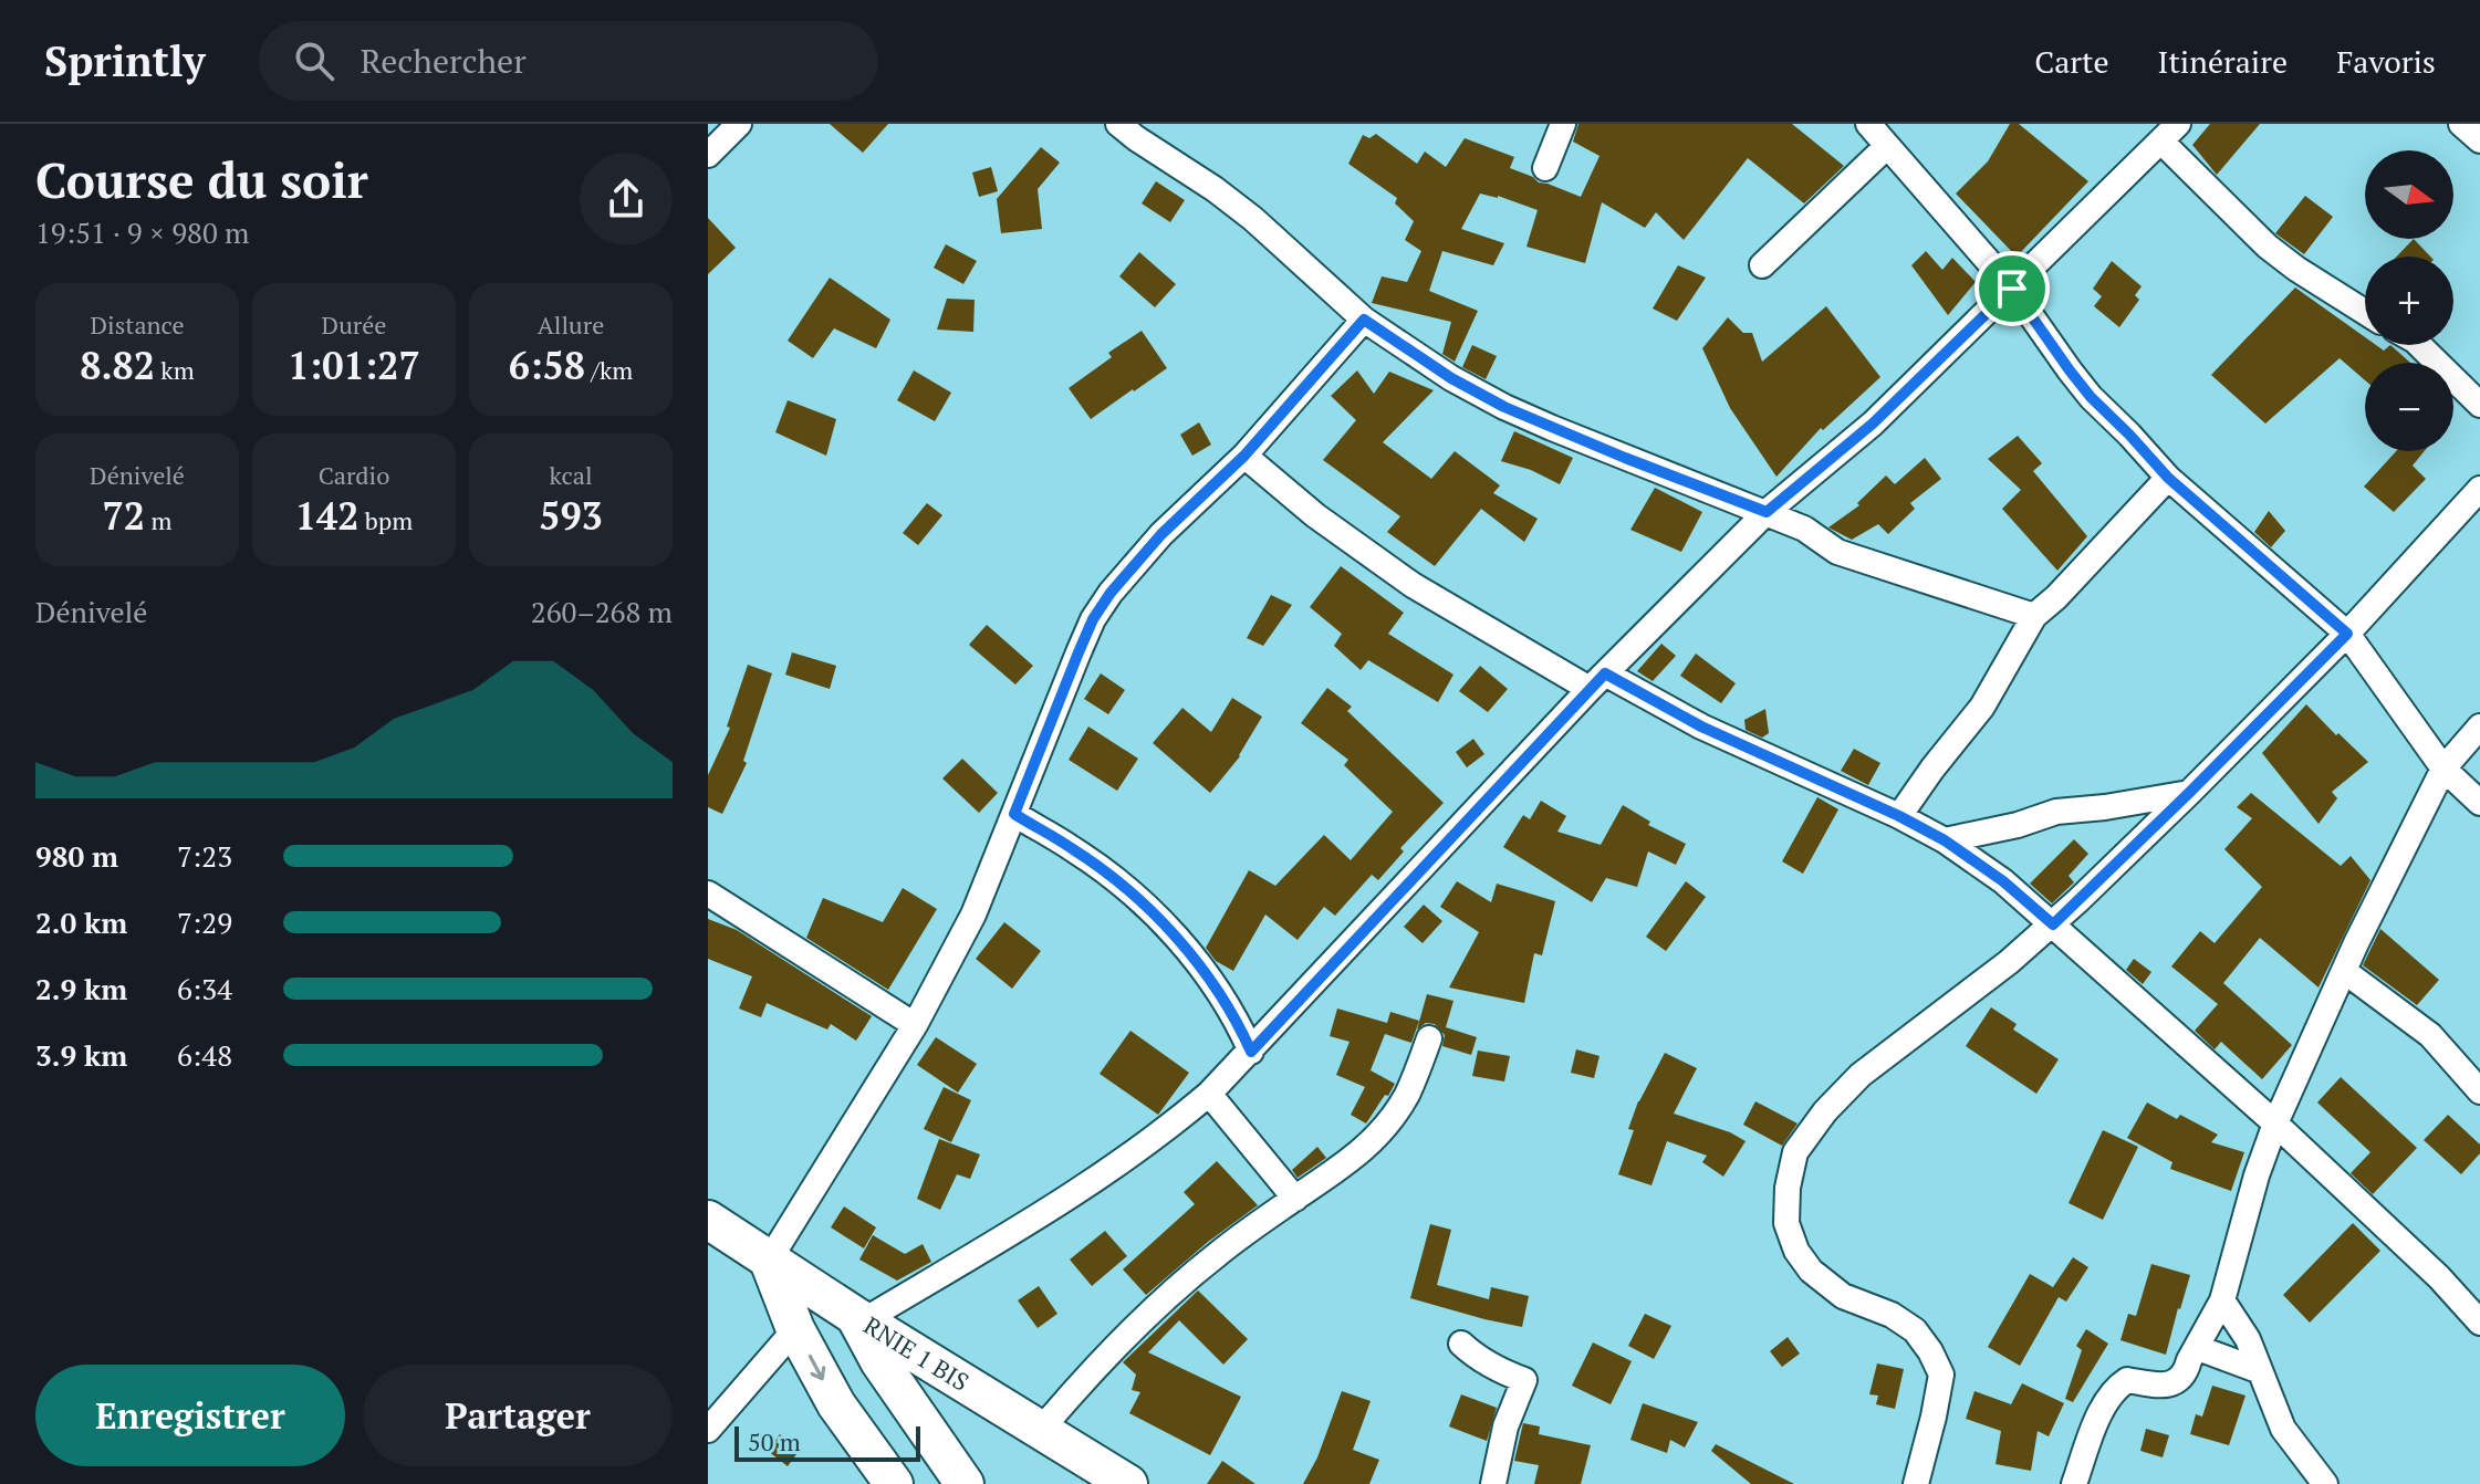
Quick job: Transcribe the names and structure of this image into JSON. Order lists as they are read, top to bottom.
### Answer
{
  "streets": {
    "main road": ["RNIE 1 BIS"]
  },
  "scale_bar": "50 m",
  "north": "right",
  "page": {
    "header": "Sprintly",
    "search": "Rechercher",
    "nav": ["Carte", "Itinéraire", "Favoris"],
    "heading": ["Course du soir", "19:51 · 9 × 980 m"],
    "map_buttons": ["+", "−"],
    "stats": [
      ["Distance", "8.82 km"],
      ["Durée", "1:01:27"],
      ["Allure", "6:58 /km"],
      ["Dénivelé", "72 m"],
      ["Cardio", "142 bpm"],
      ["kcal", "593"]
    ],
    "chart": ["Dénivelé", "260–268 m"],
    "list": [
      {
        "name": "980 m",
        "note": "7:23"
      },
      {
        "name": "2.0 km",
        "note": "7:29"
      },
      {
        "name": "2.9 km",
        "note": "6:34"
      },
      {
        "name": "3.9 km",
        "note": "6:48"
      }
    ],
    "buttons": ["Enregistrer", "Partager"],
    "scale": "50 m"
  }
}
